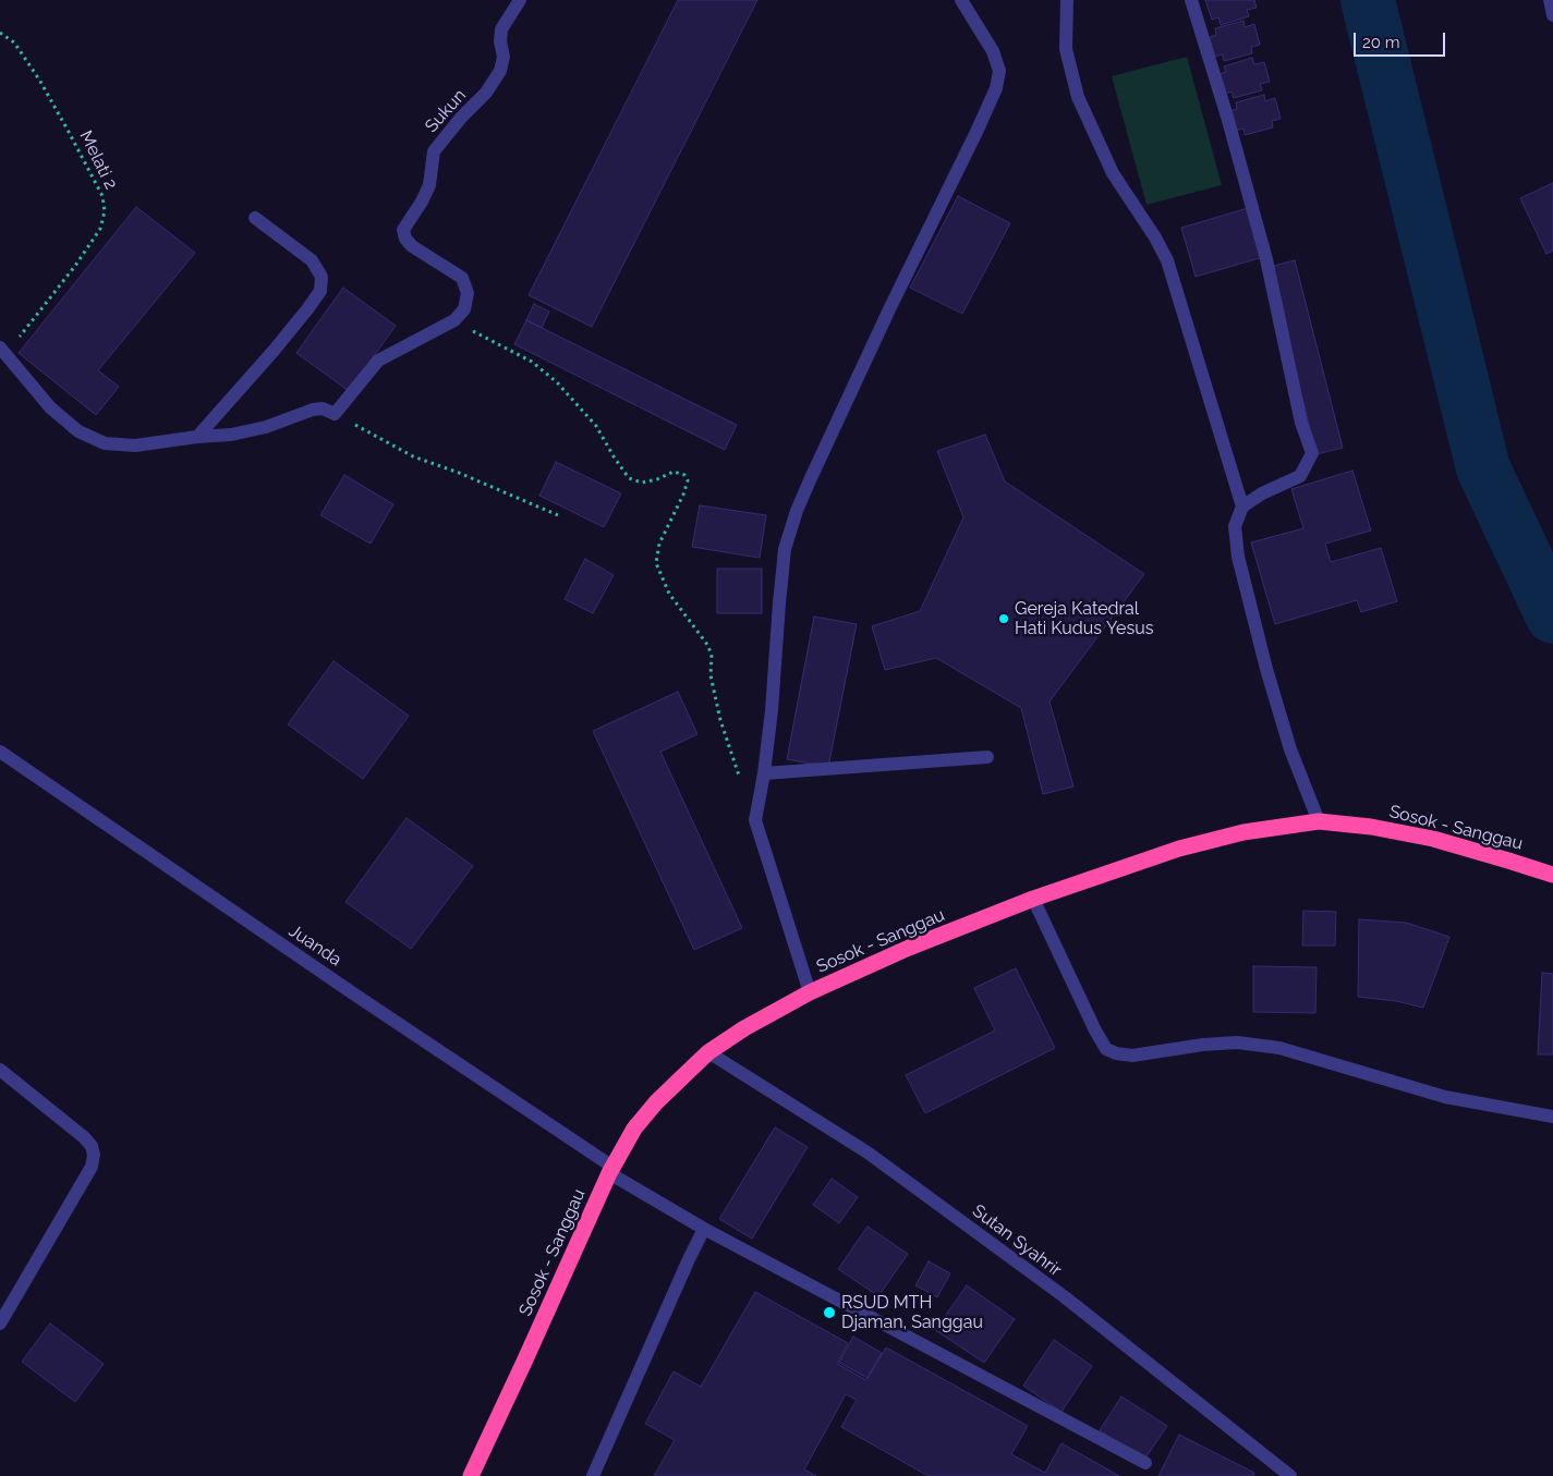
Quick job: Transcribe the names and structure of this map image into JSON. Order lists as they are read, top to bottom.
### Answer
{
  "streets": {
    "highway": ["Sosok - Sanggau"],
    "street": ["Sukun", "Juanda", "Sutan Syahrir"],
    "path": ["Melati 2"]
  },
  "crossings": [
    ["Sosok - Sanggau", "Juanda"],
    ["Sosok - Sanggau", "Sutan Syahrir"]
  ],
  "places": ["Gereja Katedral Hati Kudus Yesus", "RSUD MTH Djaman, Sanggau"],
  "scale_bar": "20 m"
}
